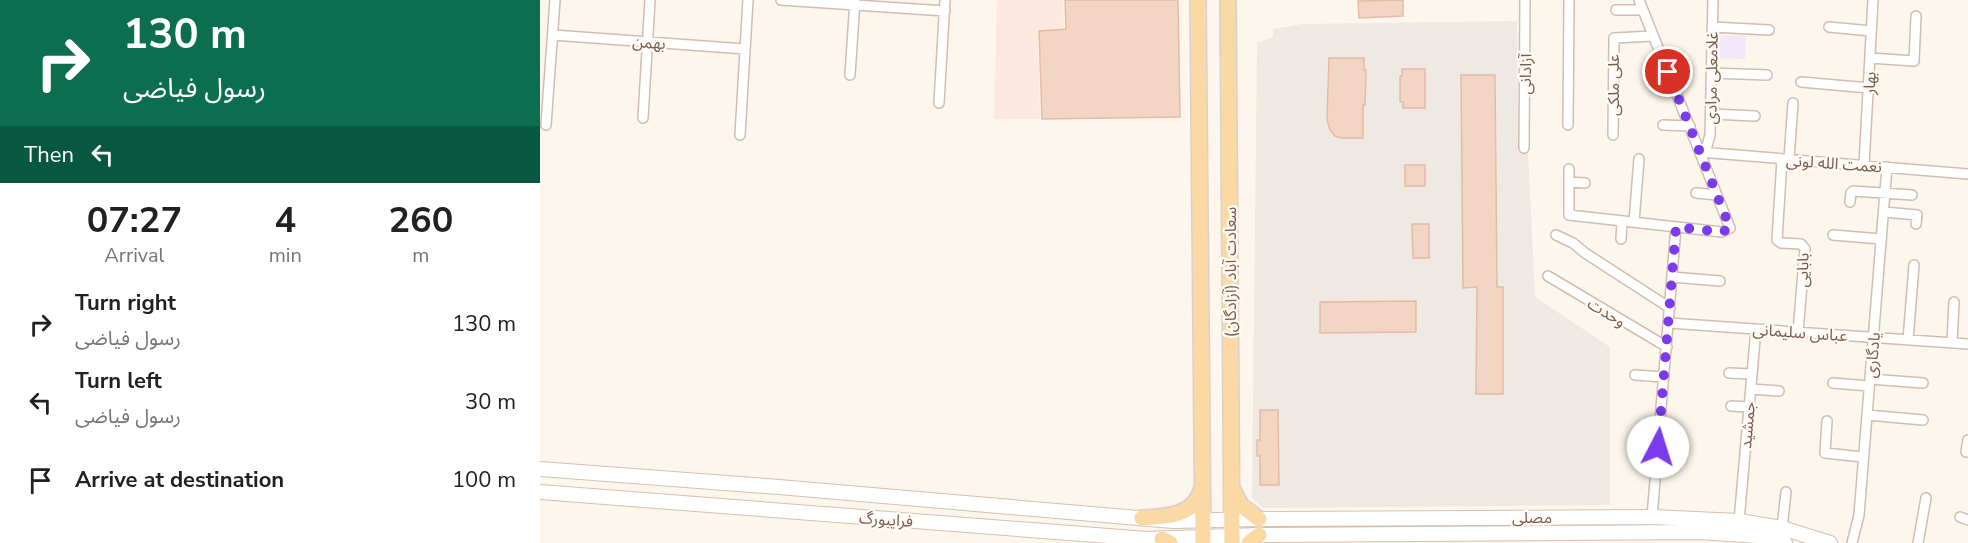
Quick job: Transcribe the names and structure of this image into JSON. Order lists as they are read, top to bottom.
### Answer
{
  "streets": {
    "main road": ["سعادت آباد (آزادگان)", "مصلی", "فرایبورگ"],
    "street": [
      "بهمن",
      "آزادانی",
      "غلامعلی مرادی",
      "بهار",
      "علی ملکی",
      "نعمت الله لونی",
      "بابایی",
      "وحدت",
      "عباس سلیمانی",
      "یادگاری",
      "جمشید"
    ]
  },
  "crossings": [
    ["غلامعلی مرادی", "نعمت الله لونی"],
    ["بهار", "نعمت الله لونی"],
    ["نعمت الله لونی", "بابایی"],
    ["نعمت الله لونی", "یادگاری"],
    ["بابایی", "عباس سلیمانی"],
    ["سعادت آباد (آزادگان)", "مصلی"],
    ["سعادت آباد (آزادگان)", "فرایبورگ"],
    ["عباس سلیمانی", "یادگاری"],
    ["عباس سلیمانی", "جمشید"],
    ["جمشید", "مصلی"],
    ["مصلی", "فرایبورگ"]
  ],
  "page": {
    "turn": ["130 m", "رسول فیاضی"],
    "then": "Then",
    "eta": [
      "07:27",
      "Arrival",
      "4",
      "min",
      "260",
      "m"
    ],
    "list": [
      {
        "name": "Turn right",
        "note": "رسول فیاضی",
        "value": "130 m"
      },
      {
        "name": "Turn left",
        "note": "رسول فیاضی",
        "value": "30 m"
      },
      {
        "name": "Arrive at destination",
        "value": "100 m"
      }
    ]
  }
}
